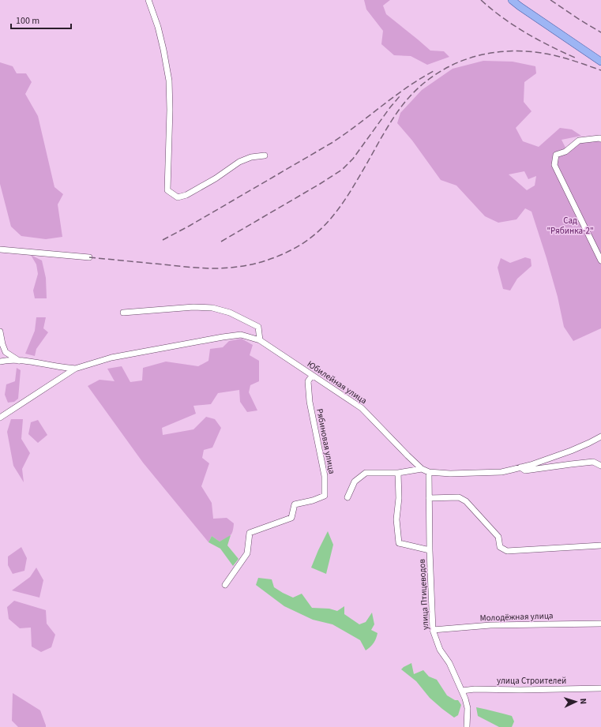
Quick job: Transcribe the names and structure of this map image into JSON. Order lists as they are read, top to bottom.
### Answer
{
  "streets": {
    "street": [
      "Юбилейная улица",
      "Рябиновая улица",
      "улица Птицеводов",
      "Молодёжная улица",
      "улица Строителей"
    ]
  },
  "crossings": [
    ["Юбилейная улица", "Рябиновая улица"],
    ["Юбилейная улица", "улица Птицеводов"],
    ["улица Птицеводов", "Молодёжная улица"],
    ["улица Птицеводов", "улица Строителей"]
  ],
  "parks": ["Сад \"Рябинка-2\""],
  "scale_bar": "100 m",
  "north": "right"
}
